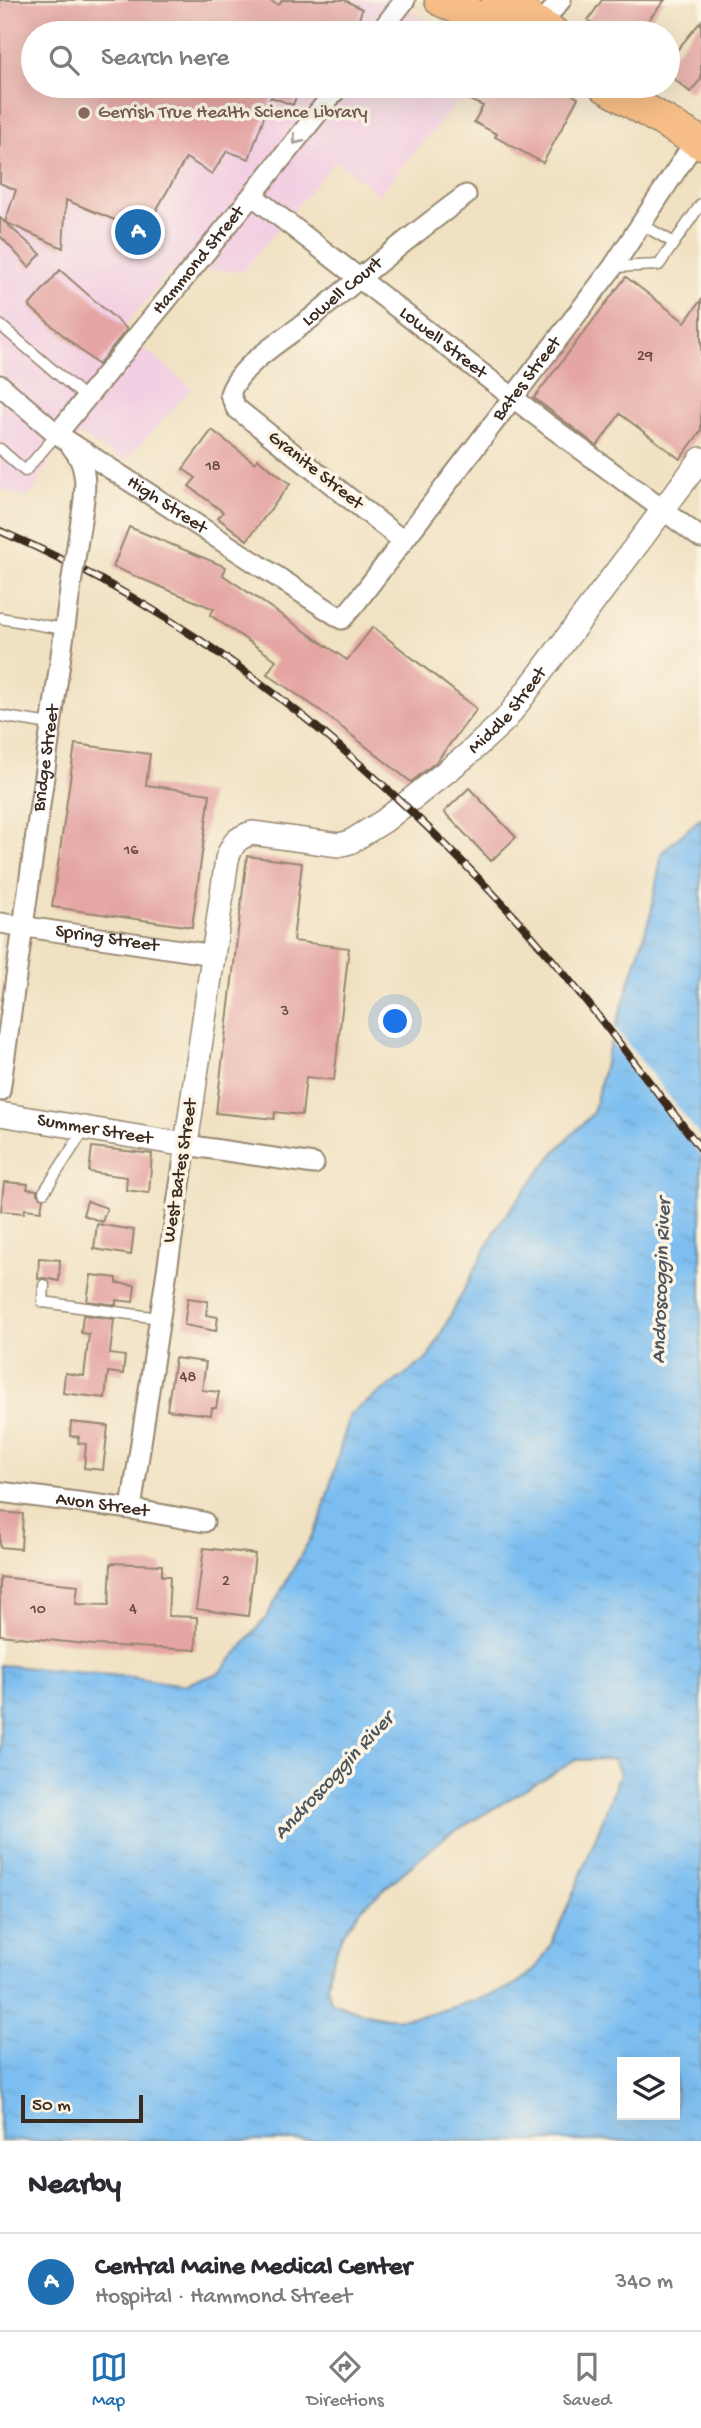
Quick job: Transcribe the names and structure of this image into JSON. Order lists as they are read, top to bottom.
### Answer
{
  "streets": {
    "street": [
      "Hammond Street",
      "Lowell Court",
      "Lowell Street",
      "Bates Street",
      "Granite Street",
      "High Street",
      "Middle Street",
      "Bridge Street",
      "Spring Street",
      "Summer Street",
      "West Bates Street",
      "Avon Street"
    ]
  },
  "crossings": [
    ["Hammond Street", "Lowell Street"],
    ["Hammond Street", "High Street"],
    ["Hammond Street", "Bridge Street"],
    ["Lowell Court", "Lowell Street"],
    ["Lowell Court", "Granite Street"],
    ["Lowell Street", "Bates Street"],
    ["Lowell Street", "Middle Street"],
    ["Bates Street", "Granite Street"],
    ["Bates Street", "High Street"],
    ["High Street", "Bridge Street"],
    ["Middle Street", "West Bates Street"],
    ["Bridge Street", "Spring Street"],
    ["Spring Street", "West Bates Street"],
    ["Summer Street", "West Bates Street"],
    ["West Bates Street", "Avon Street"]
  ],
  "water": ["Androscoggin River"],
  "places": ["Gerrish True Health Science Library"],
  "house_numbers": [
    "29",
    "18",
    "16",
    "3",
    "48",
    "2",
    "10",
    "4"
  ],
  "scale_bar": "50 m",
  "page": {
    "search": "Search here",
    "pins": "A",
    "scale": "50 m",
    "heading": "Nearby",
    "list": [
      {
        "mark": "A",
        "name": "Central Maine Medical Center",
        "note": "Hospital · Hammond Street",
        "value": "340 m"
      }
    ],
    "nav": ["Map", "Directions", "Saved"]
  }
}
